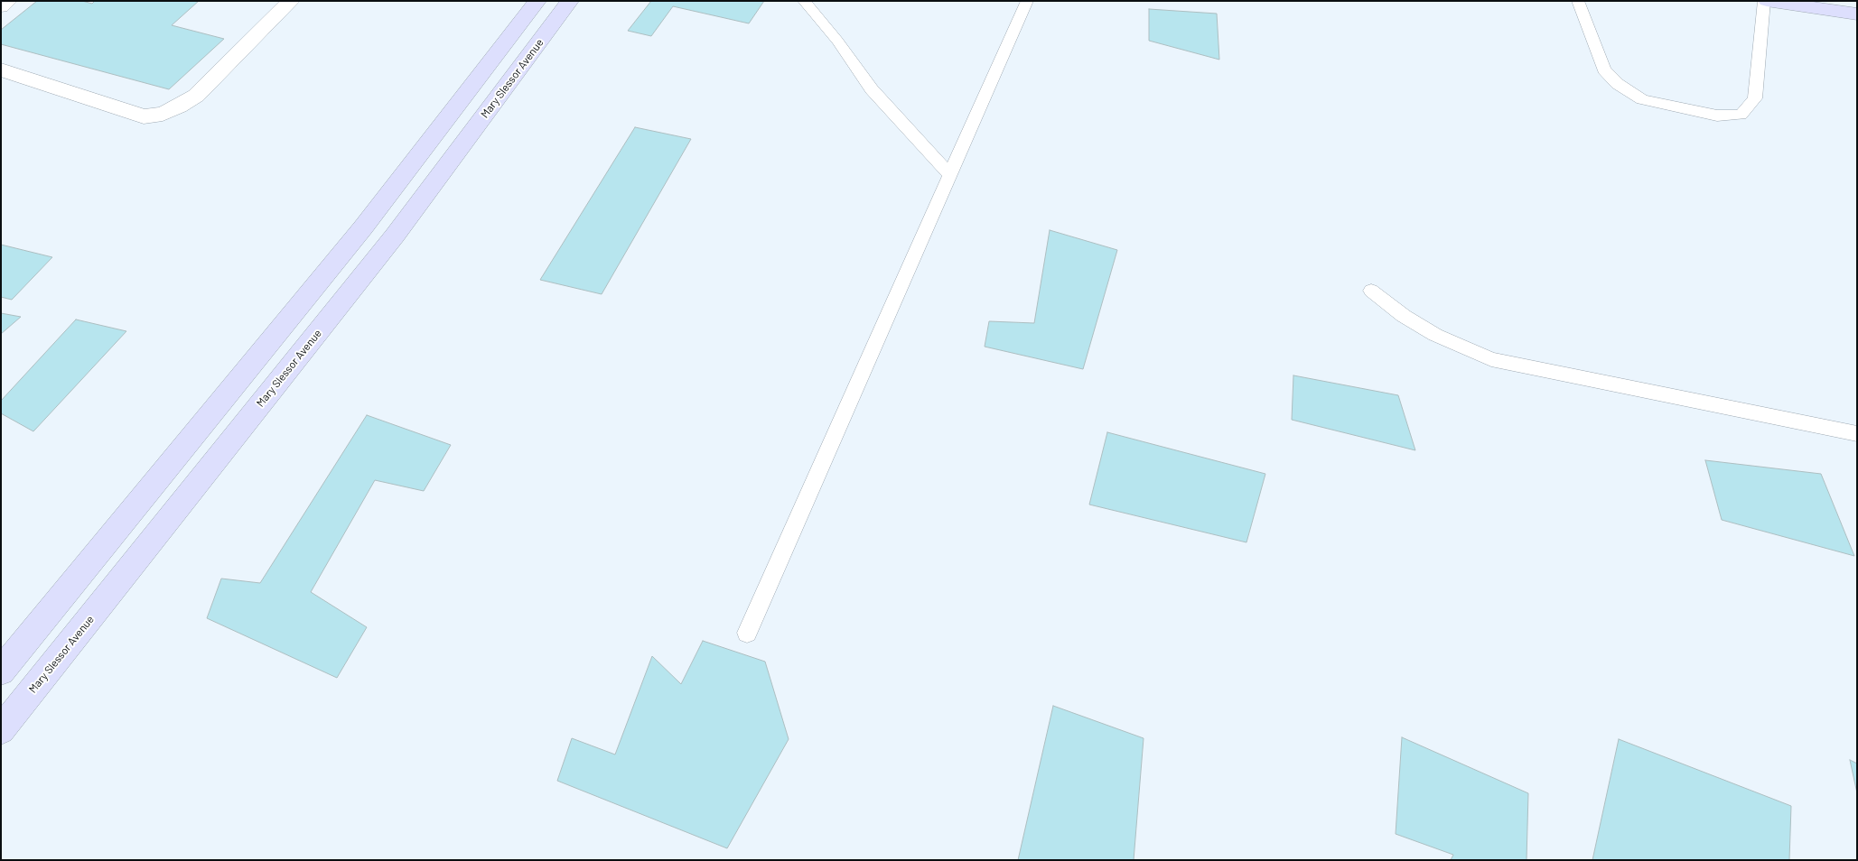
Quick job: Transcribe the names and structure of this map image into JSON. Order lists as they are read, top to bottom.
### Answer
{
  "streets": {
    "main road": ["Mary Slessor Avenue"]
  }
}
